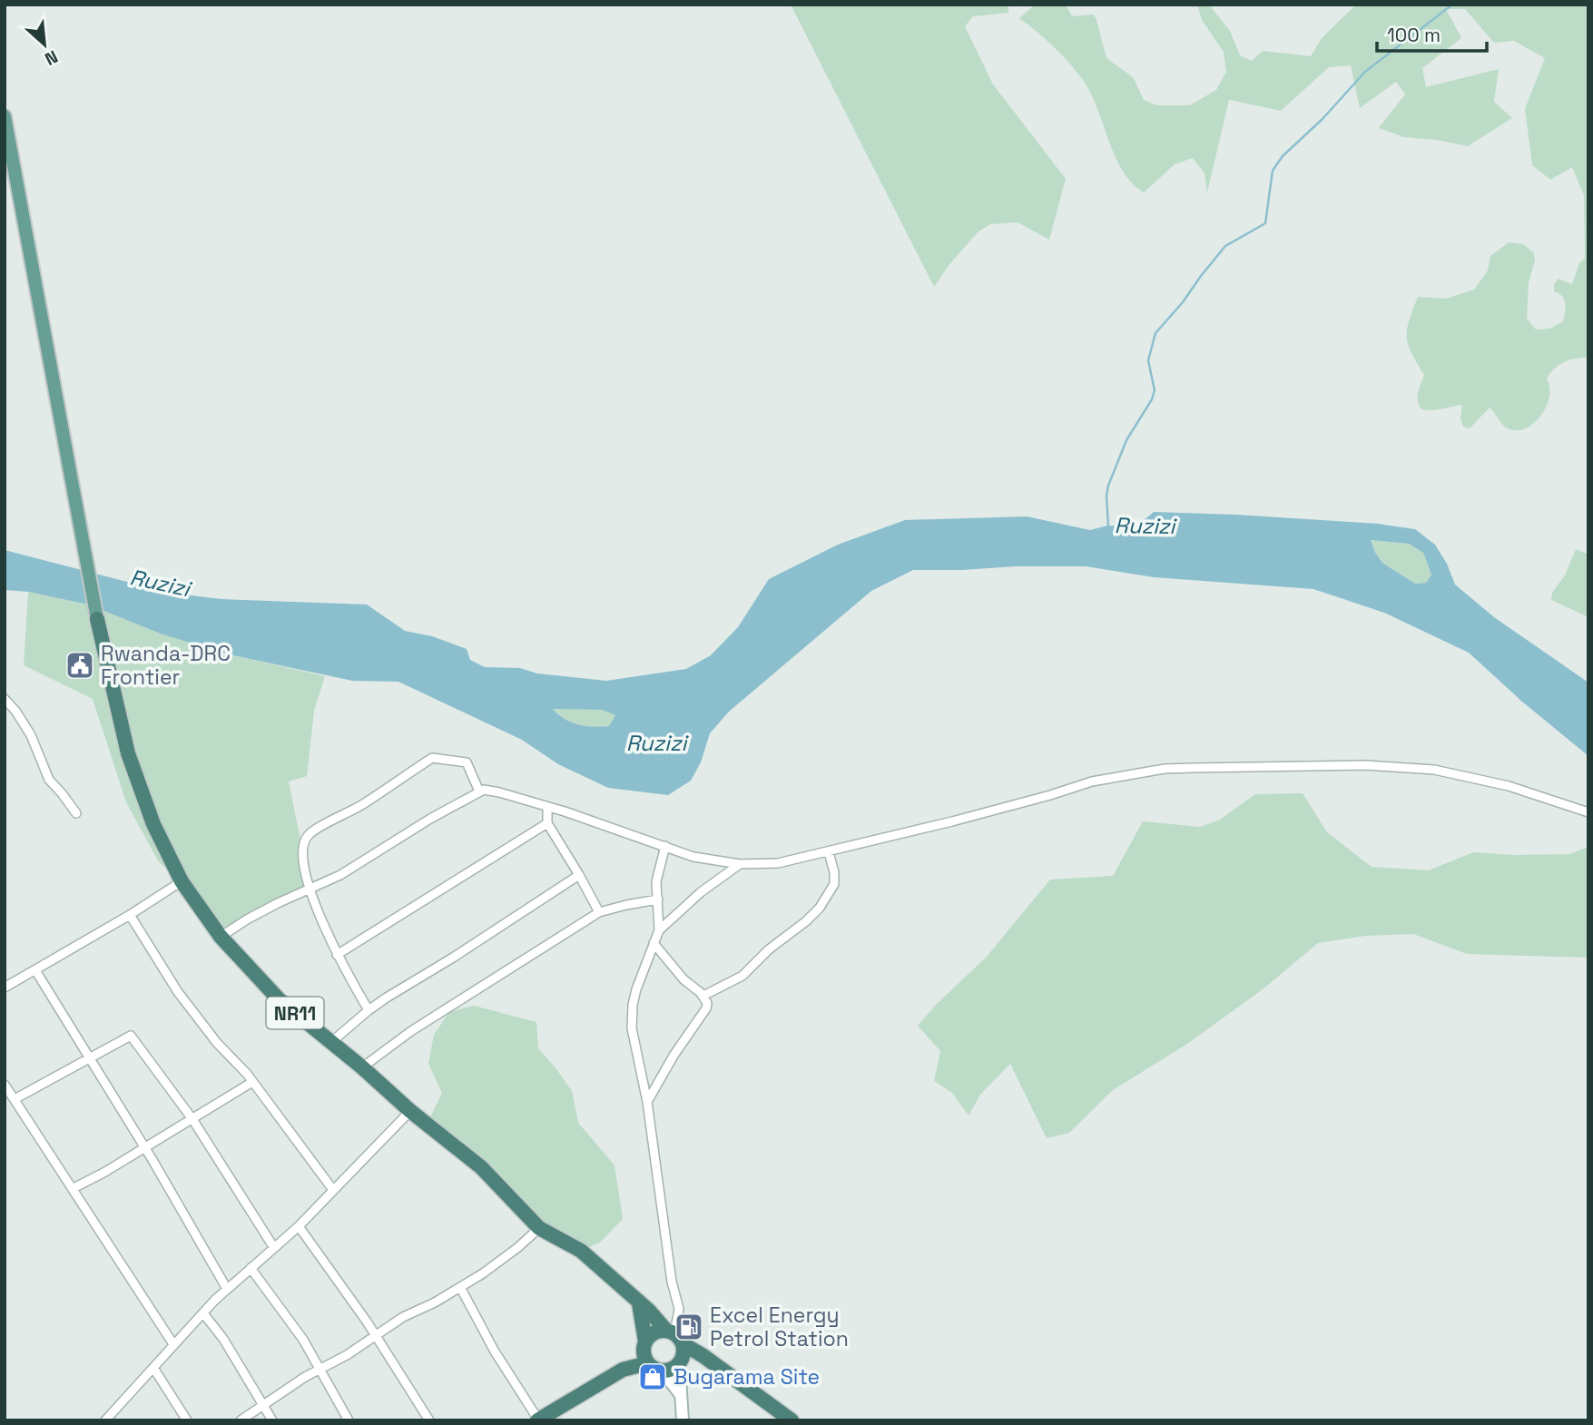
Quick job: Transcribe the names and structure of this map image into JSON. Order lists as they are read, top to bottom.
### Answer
{
  "streets": {
    "highway": ["NR11"]
  },
  "water": ["Ruzizi"],
  "places": {
    "public building": ["Rwanda-DRC Frontier"],
    "fuel station": ["Excel Energy Petrol Station"],
    "shop": ["Bugarama Site"]
  },
  "scale_bar": "100 m",
  "north": "bottom right"
}
